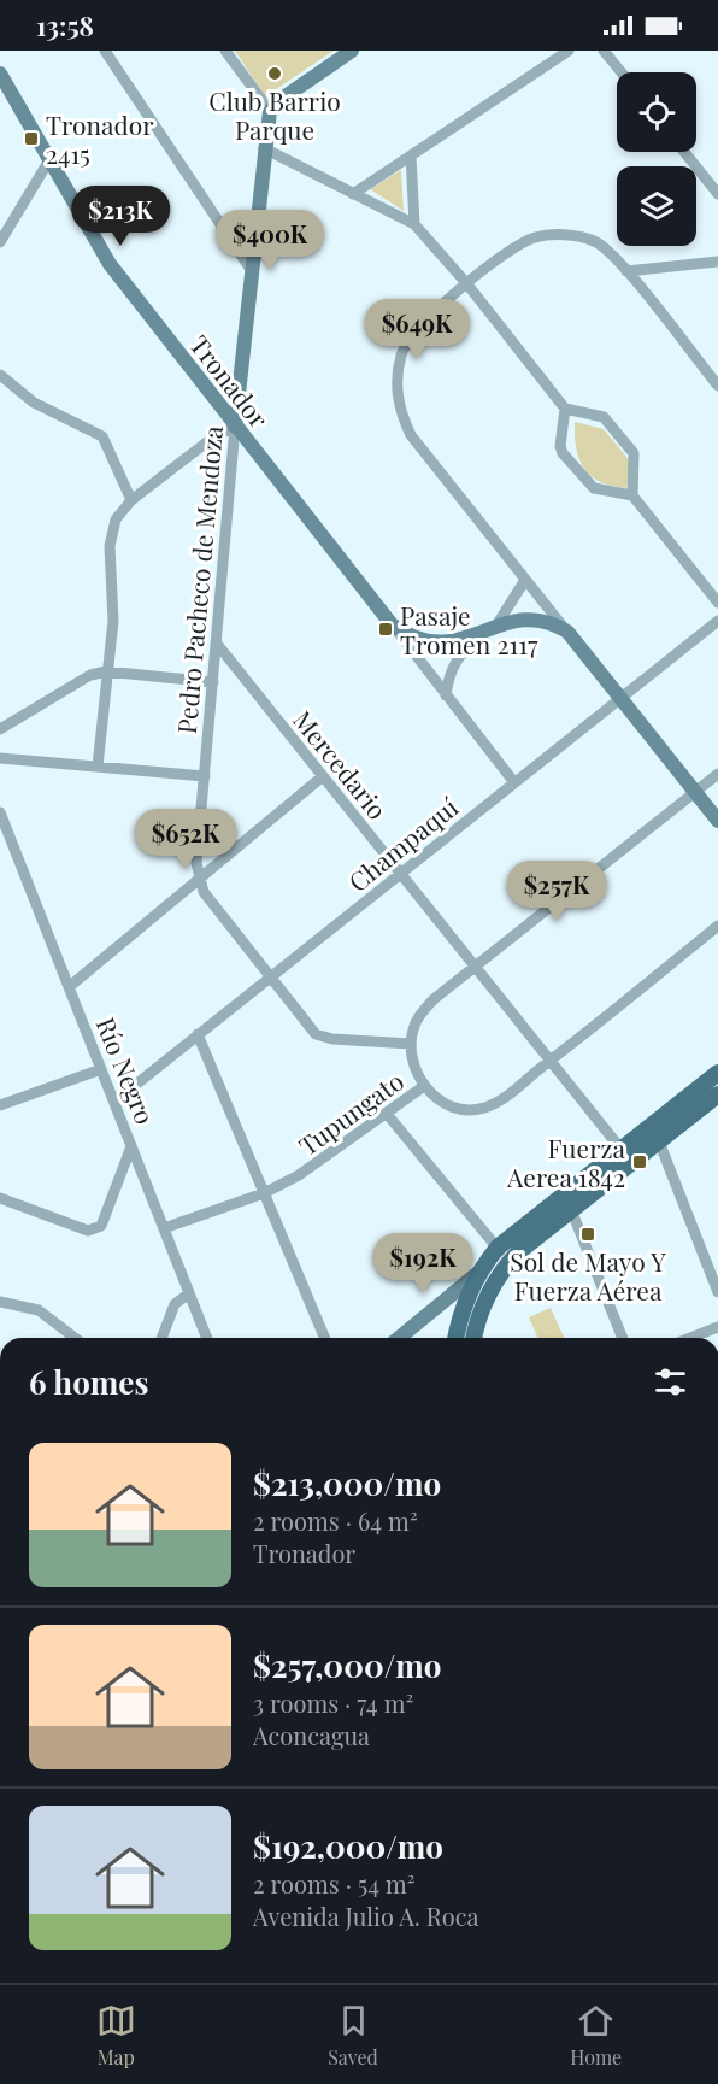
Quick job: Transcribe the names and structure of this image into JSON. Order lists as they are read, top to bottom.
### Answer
{
  "streets": {
    "main road": ["Tronador", "Pedro Pacheco de Mendoza"],
    "street": [
      "Mercedario",
      "Champaquí",
      "Río Negro",
      "Tupungato"
    ]
  },
  "crossings": [
    ["Tronador", "Pedro Pacheco de Mendoza"],
    ["Tronador", "Champaquí"],
    ["Pedro Pacheco de Mendoza", "Mercedario"],
    ["Mercedario", "Champaquí"],
    ["Mercedario", "Tupungato"],
    ["Champaquí", "Río Negro"],
    ["Río Negro", "Tupungato"]
  ],
  "places": {
    "other": ["Club Barrio Parque"],
    "transit": [
      "Tronador 2415",
      "Pasaje Tromen 2117",
      "Fuerza Aerea 1842",
      "Sol de Mayo Y Fuerza Aérea"
    ]
  },
  "page": {
    "status": "13:58",
    "price": [
      "$213K",
      "$400K",
      "$649K",
      "$652K",
      "$257K",
      "$192K"
    ],
    "heading": "6 homes",
    "list": [
      {
        "name": "$213,000/mo",
        "note": "2 rooms · 64 m² · Tronador"
      },
      {
        "name": "$257,000/mo",
        "note": "3 rooms · 74 m² · Aconcagua"
      },
      {
        "name": "$192,000/mo",
        "note": "2 rooms · 54 m² · Avenida Julio A. Roca"
      }
    ],
    "tabs": ["Map", "Saved", "Home"]
  }
}
